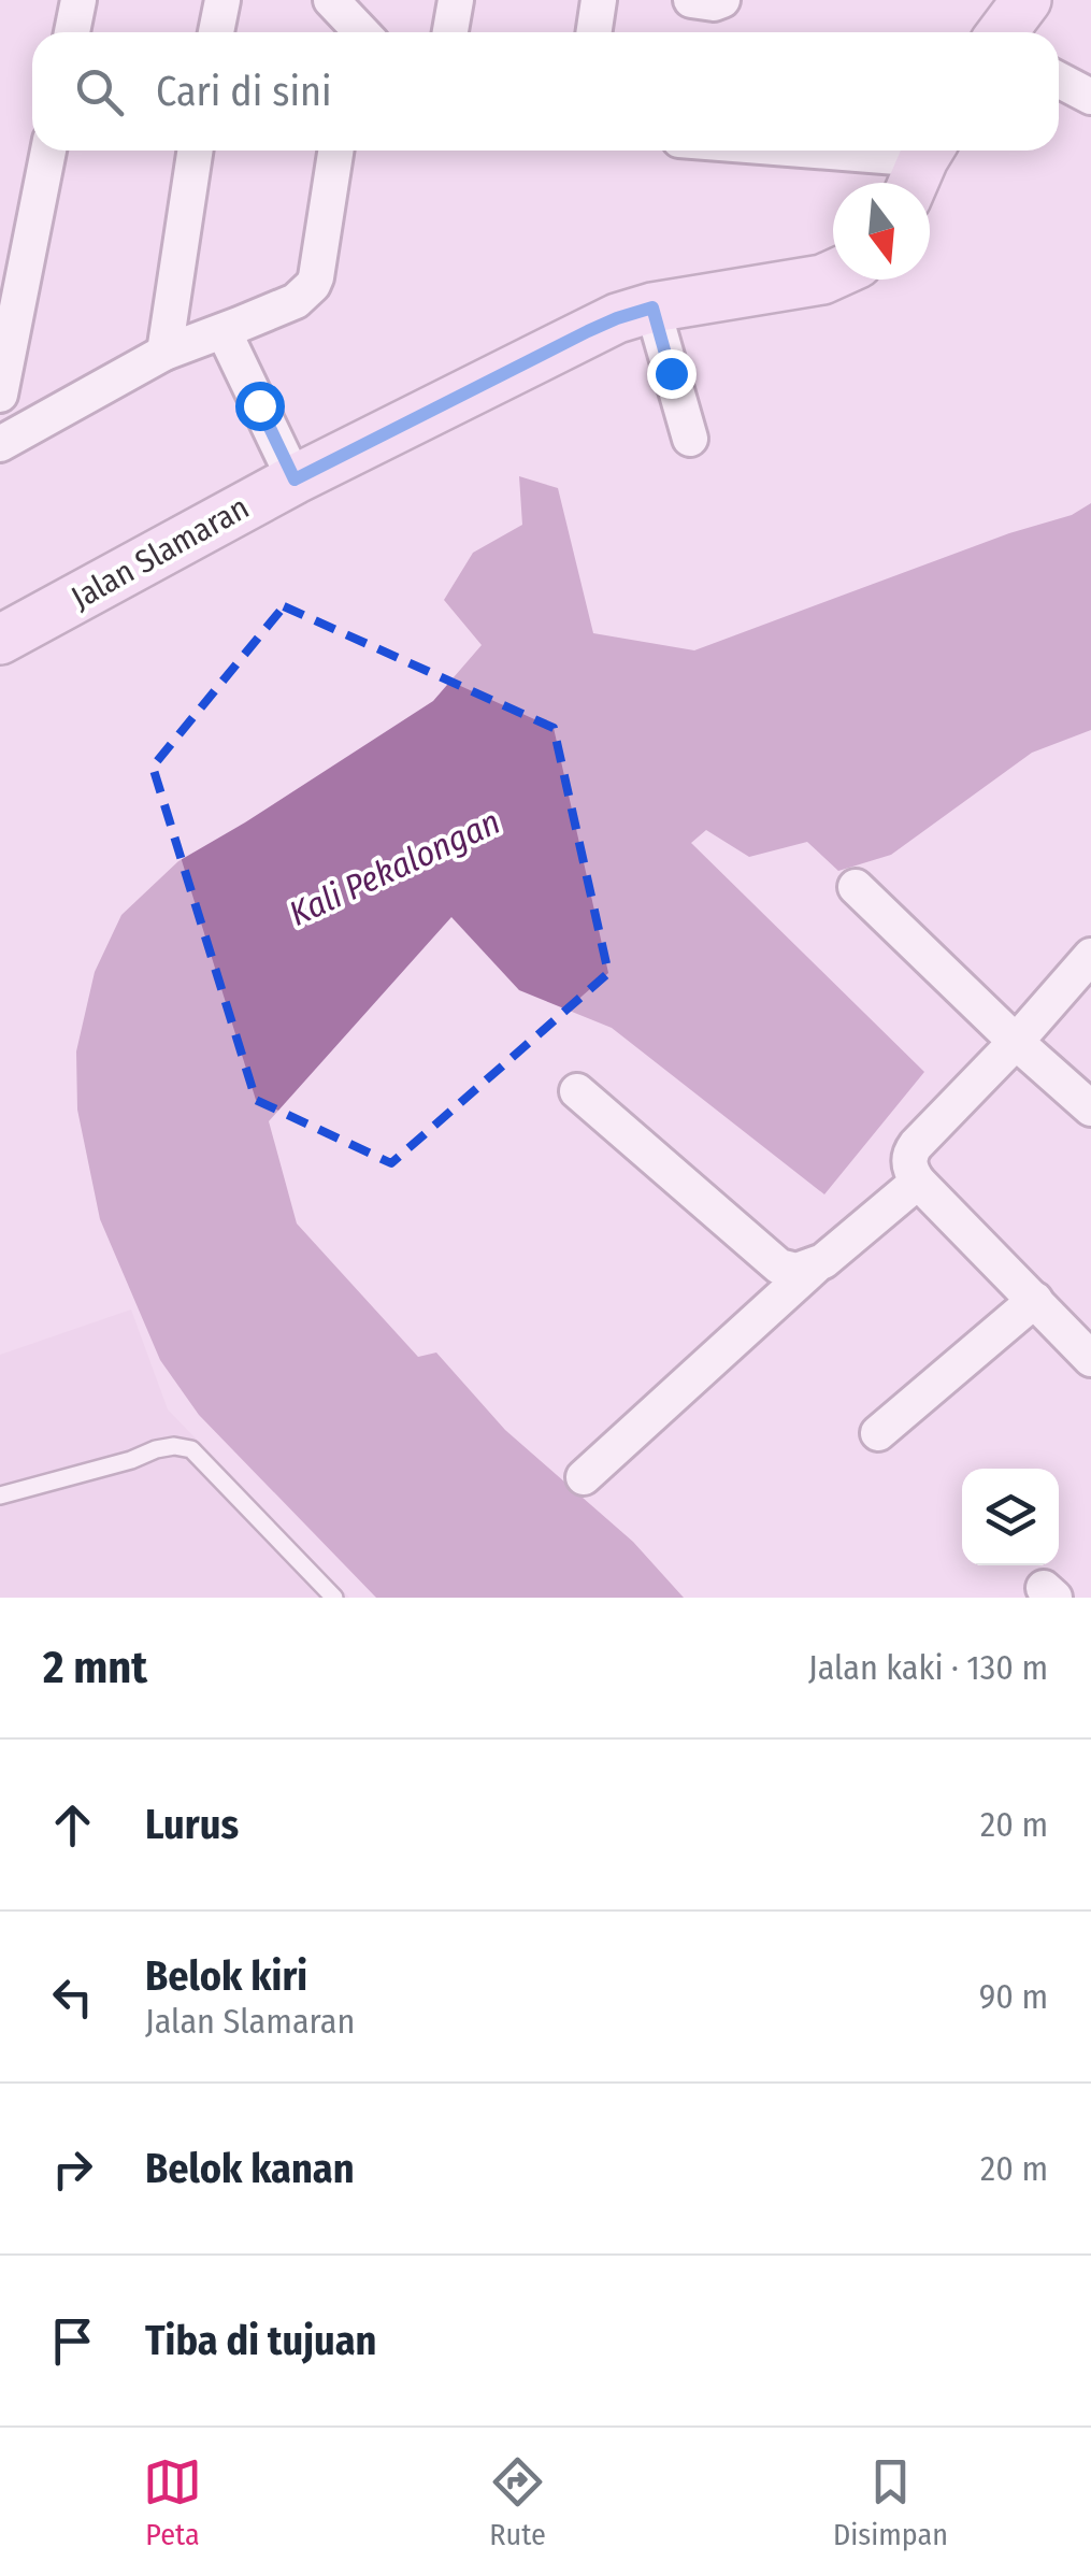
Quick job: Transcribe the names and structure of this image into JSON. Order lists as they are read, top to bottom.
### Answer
{
  "streets": {
    "street": ["Jalan Slamaran"]
  },
  "water": ["Kali Pekalongan"],
  "north": "bottom",
  "page": {
    "search": "Cari di sini",
    "heading": ["2 mnt", "Jalan kaki · 130 m"],
    "list": [
      ["Lurus", "20 m"],
      ["Belok kiri", "Jalan Slamaran", "90 m"],
      ["Belok kanan", "20 m"],
      "Tiba di tujuan"
    ],
    "nav": ["Peta", "Rute", "Disimpan"]
  }
}
